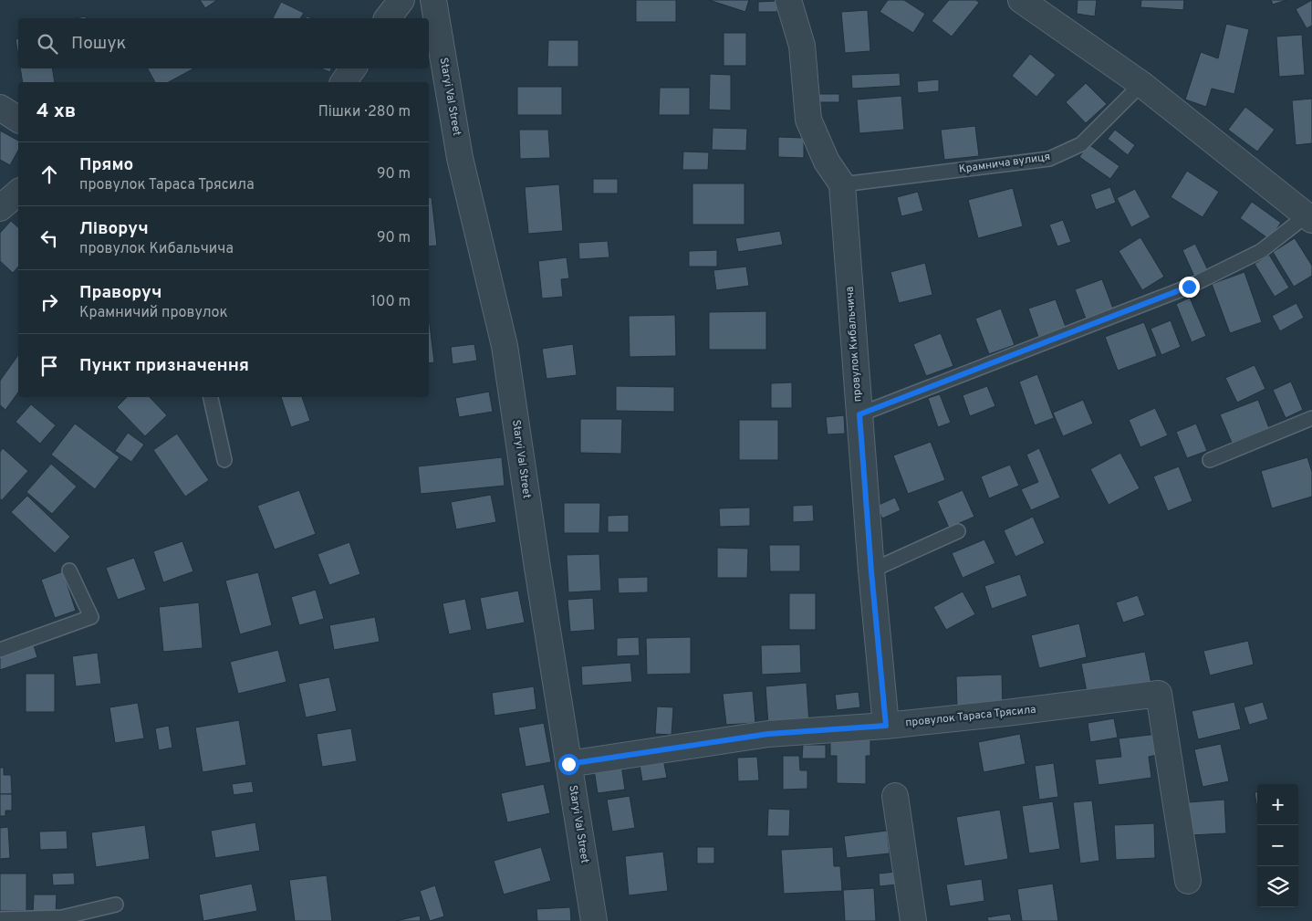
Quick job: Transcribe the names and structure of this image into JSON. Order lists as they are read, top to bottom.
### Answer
{
  "streets": {
    "street": ["Staryi Val Street", "провулок Кибальчича", "провулок Тараса Трясила"],
    "lane": ["Крамнича вулиця"]
  },
  "crossings": [
    ["Staryi Val Street", "провулок Тараса Трясила"],
    ["Крамнича вулиця", "провулок Кибальчича"],
    ["провулок Кибальчича", "провулок Тараса Трясила"]
  ],
  "page": {
    "search": "Пошук",
    "heading": ["4 хв", "Пішки · 280 m"],
    "list": [
      ["Прямо", "провулок Тараса Трясила", "90 m"],
      ["Ліворуч", "провулок Кибальчича", "90 m"],
      ["Праворуч", "Крамничий провулок", "100 m"],
      "Пункт призначення"
    ],
    "map_buttons": ["+", "−"]
  }
}
